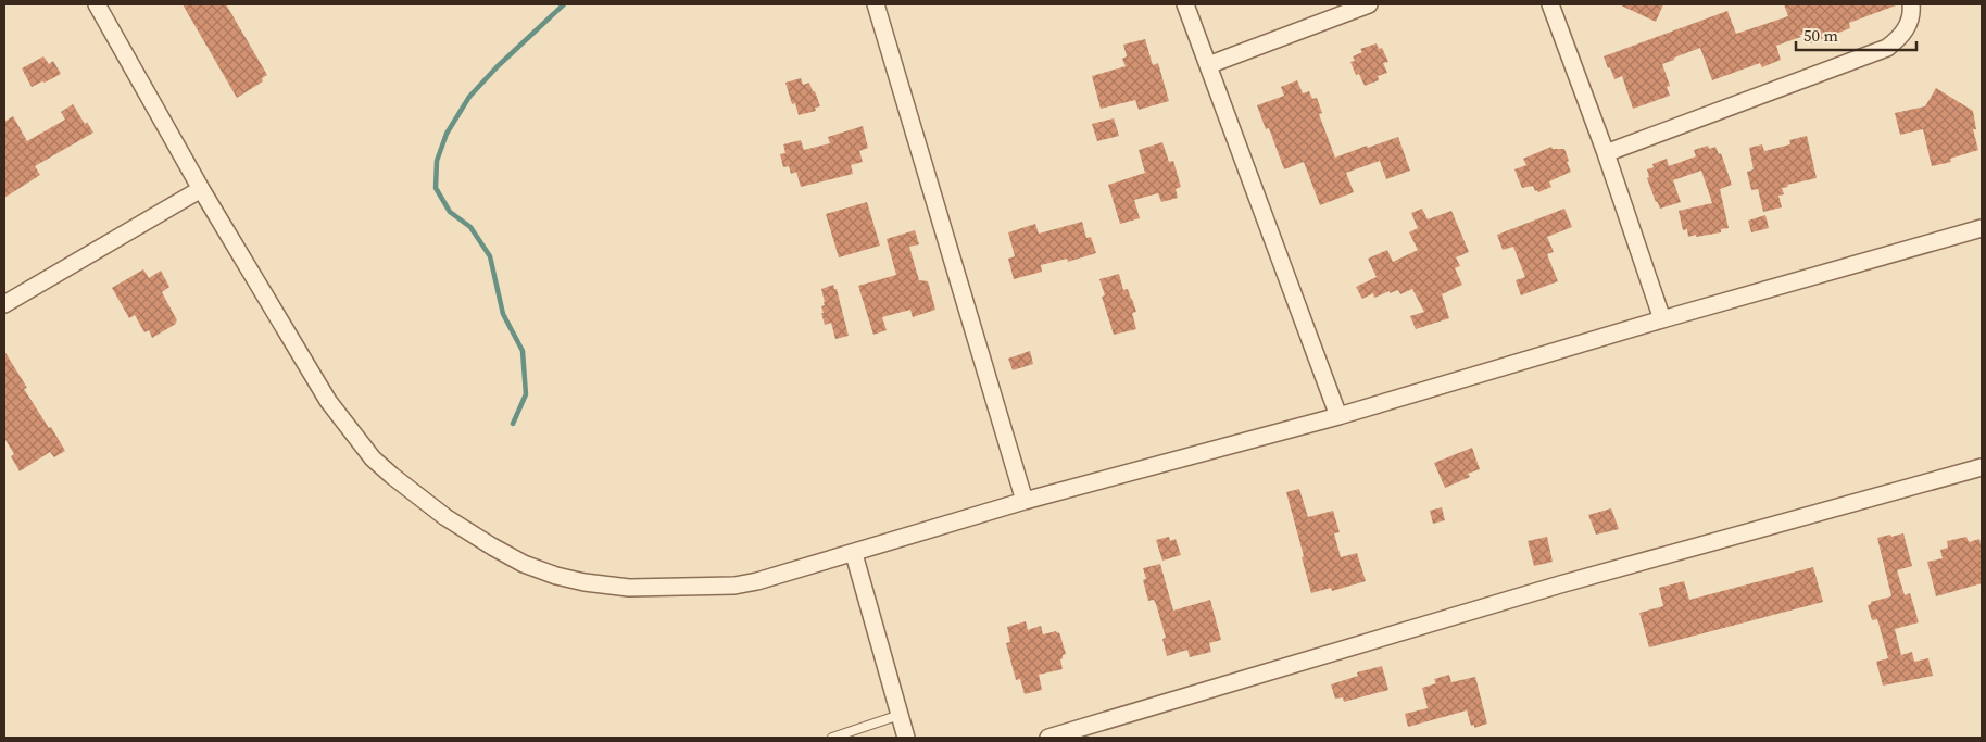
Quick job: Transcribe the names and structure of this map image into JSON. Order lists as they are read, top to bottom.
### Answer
{
  "scale_bar": "50 m"
}
